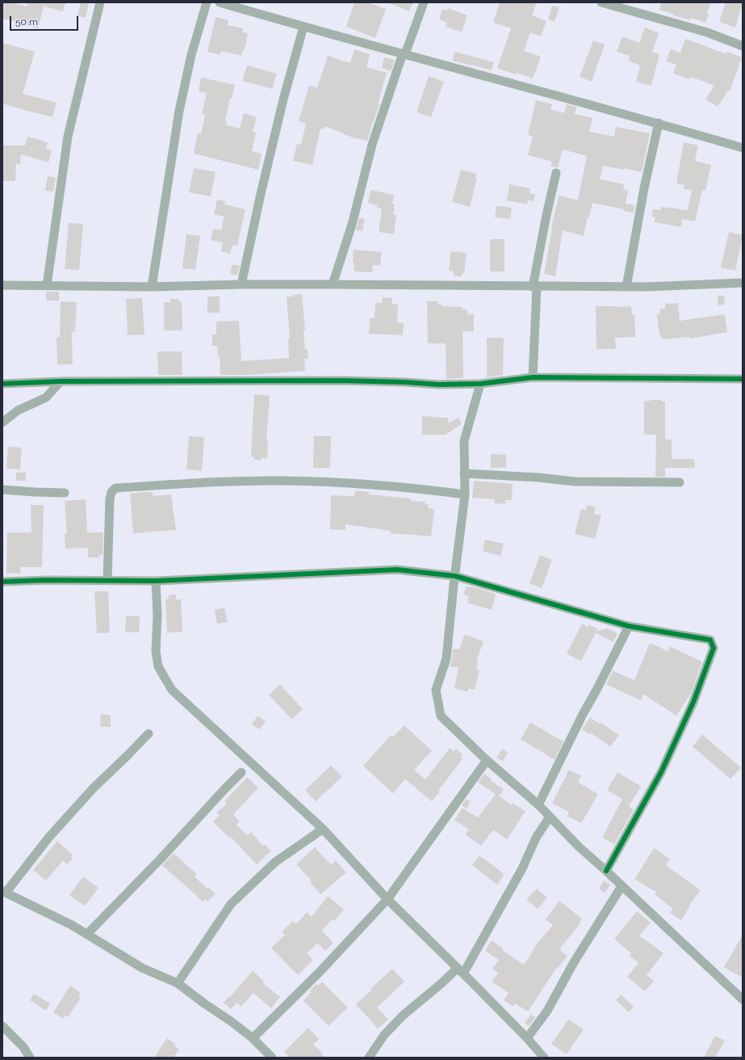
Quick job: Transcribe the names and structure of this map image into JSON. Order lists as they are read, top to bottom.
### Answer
{
  "scale_bar": "50 m"
}
